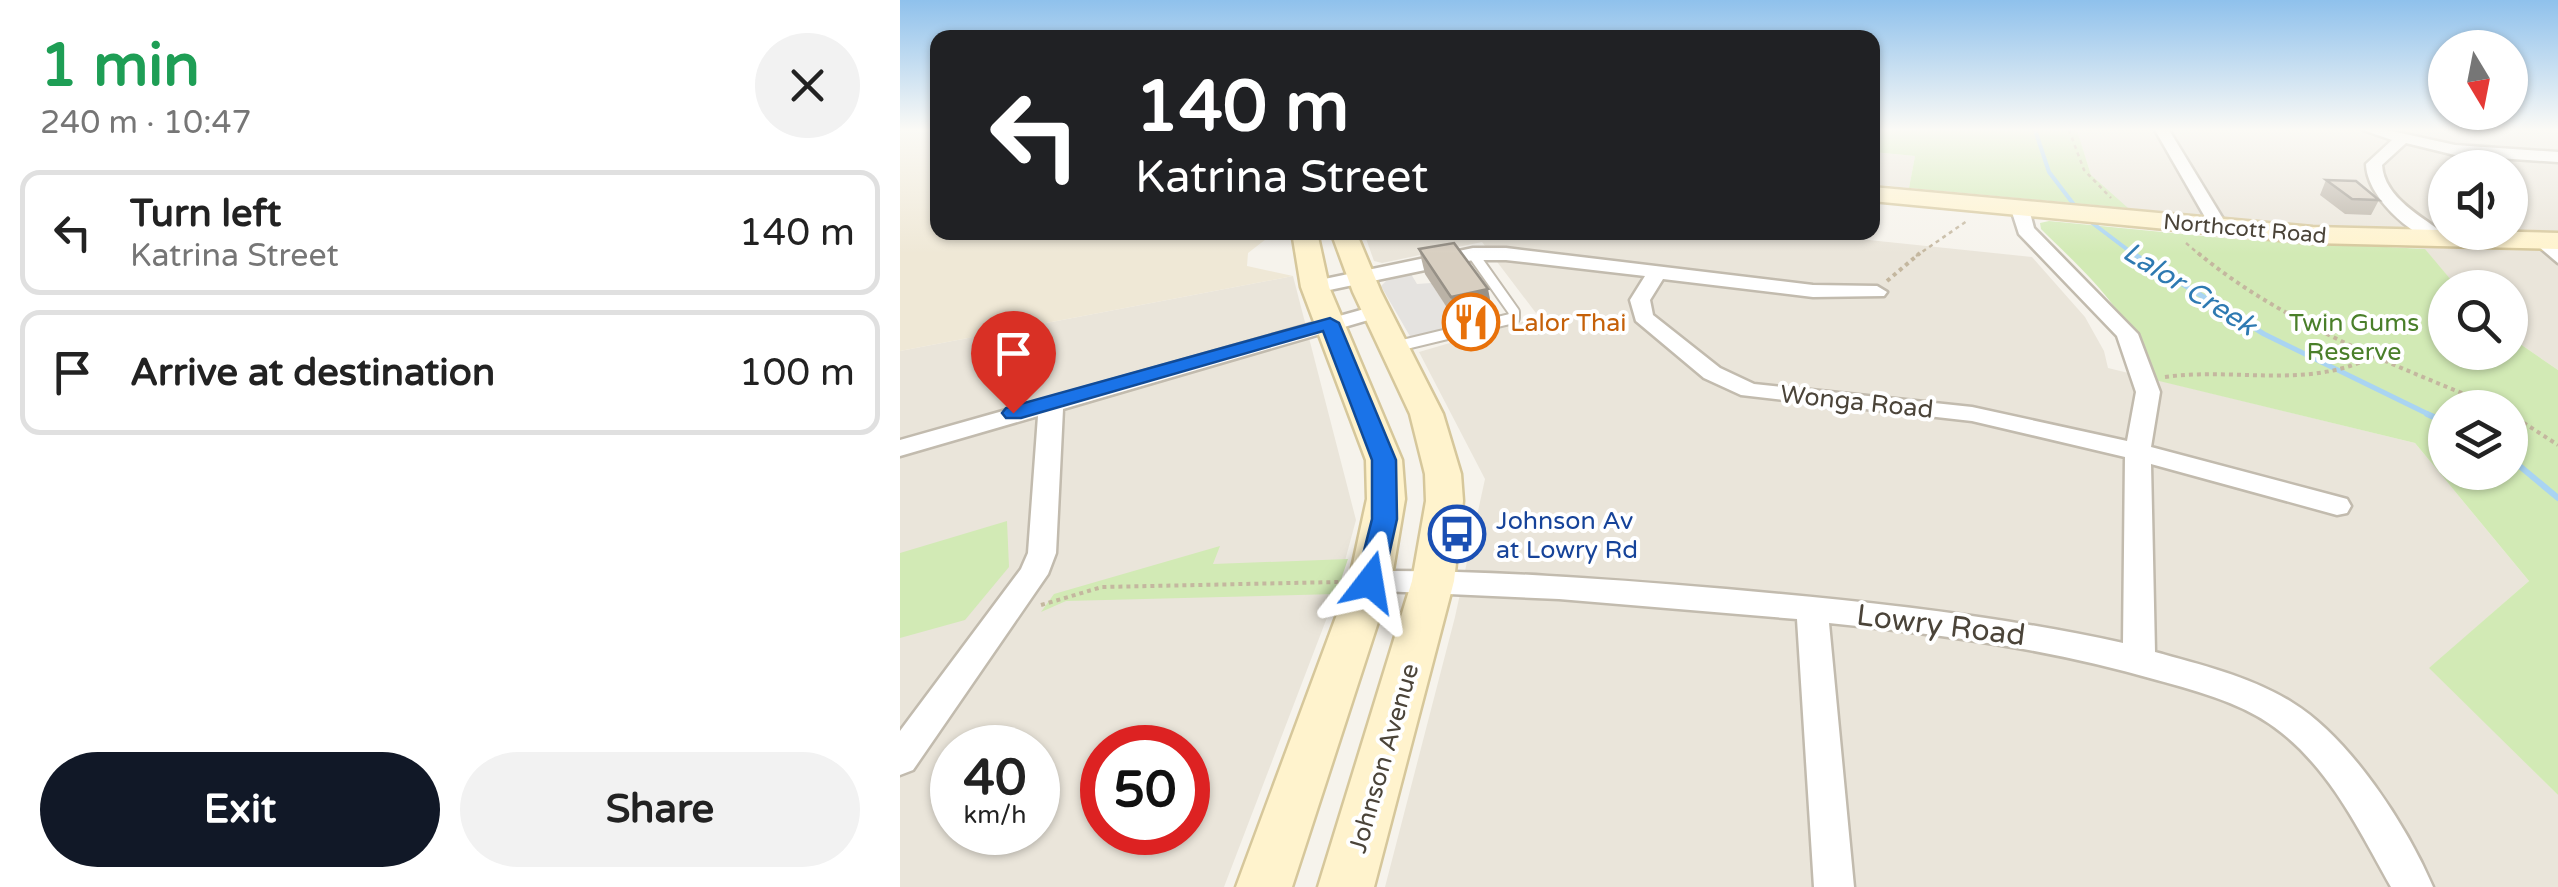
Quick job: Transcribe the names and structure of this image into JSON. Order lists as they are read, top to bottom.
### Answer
{
  "streets": {
    "main road": ["Northcott Road", "Johnson Avenue"],
    "street": ["Wonga Road", "Lowry Road"]
  },
  "crossings": [
    ["Lowry Road", "Johnson Avenue"]
  ],
  "water": ["Lalor Creek"],
  "parks": ["Twin Gums Reserve"],
  "places": {
    "restaurant": ["Lalor Thai"],
    "bus stop": ["Johnson Av at Lowry Rd"]
  },
  "north": "bottom",
  "page": {
    "heading": ["1 min", "240 m · 10:47"],
    "turn": ["140 m", "Katrina Street"],
    "list": [
      {
        "name": "Turn left",
        "note": "Katrina Street",
        "value": "140 m"
      },
      {
        "name": "Arrive at destination",
        "value": "100 m"
      }
    ],
    "speed": "40 km/h",
    "limit": "50",
    "buttons": ["Exit", "Share"]
  }
}
